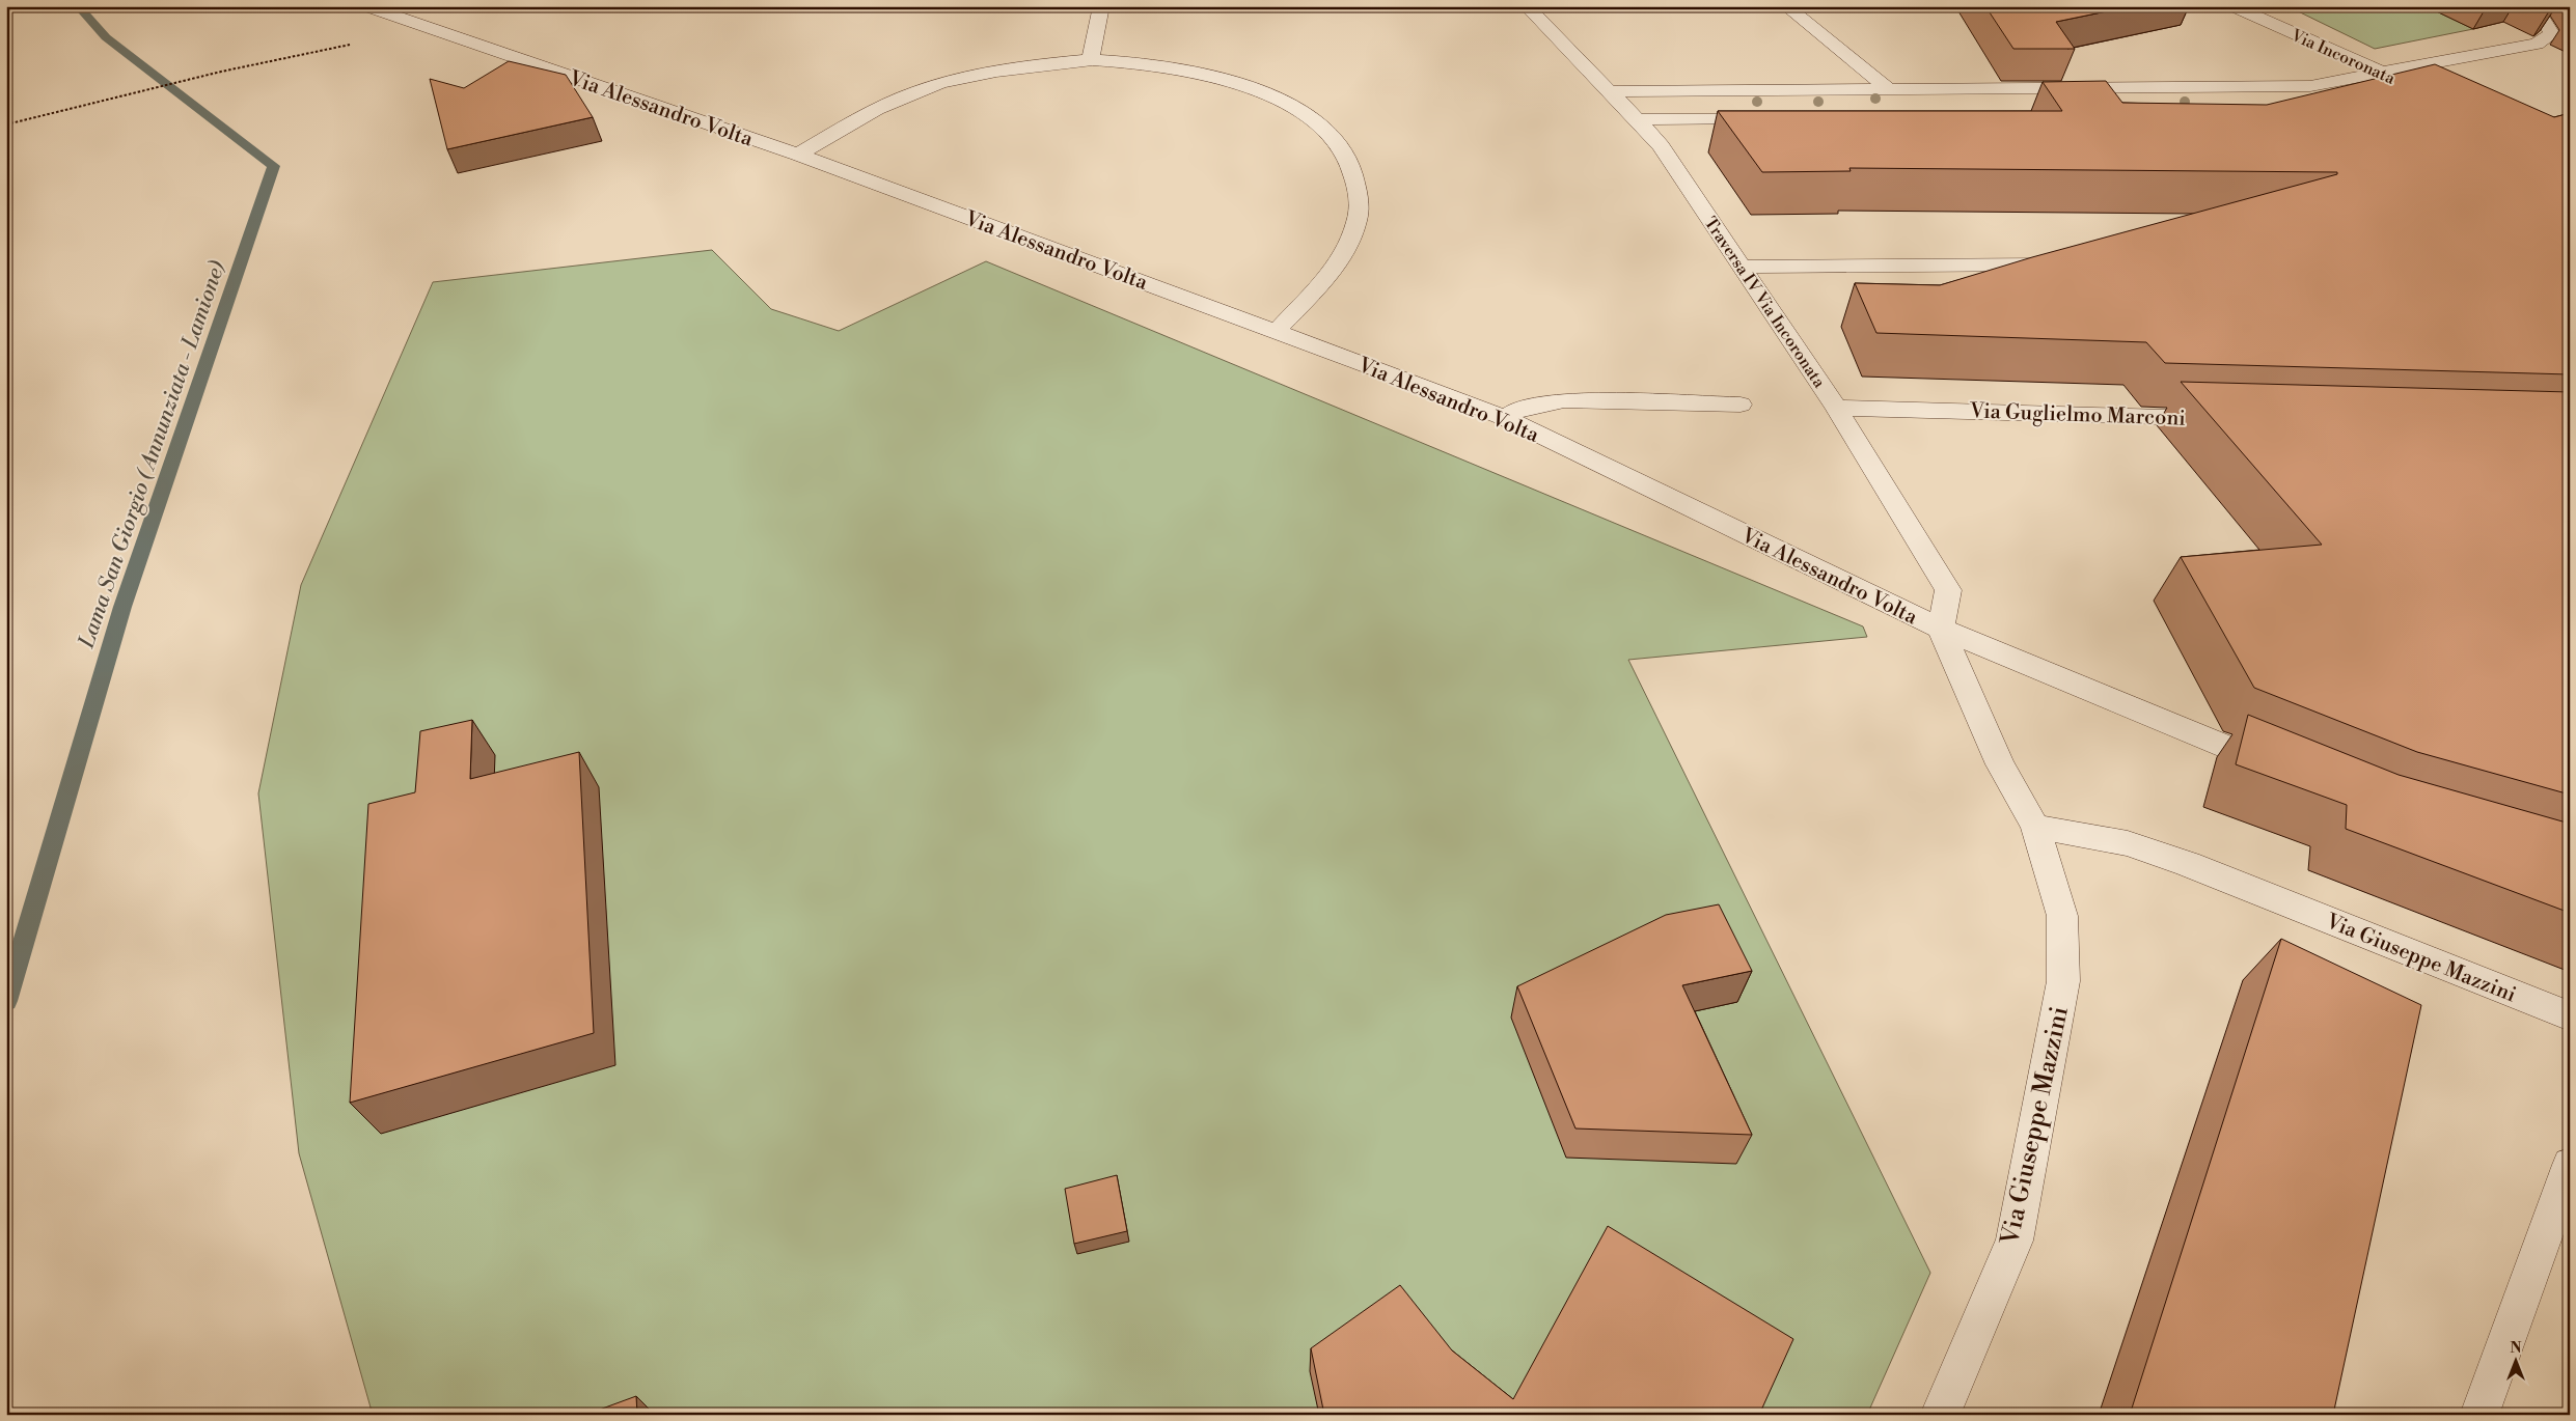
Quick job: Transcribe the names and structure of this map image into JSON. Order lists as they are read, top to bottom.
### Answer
{
  "streets": {
    "street": [
      "Via Incoronata",
      "Via Alessandro Volta",
      "Traversa IV Via Incoronata",
      "Via Guglielmo Marconi",
      "Via Giuseppe Mazzini"
    ]
  },
  "crossings": [
    ["Via Alessandro Volta", "Traversa IV Via Incoronata"],
    ["Via Alessandro Volta", "Via Giuseppe Mazzini"],
    ["Traversa IV Via Incoronata", "Via Guglielmo Marconi"],
    ["Traversa IV Via Incoronata", "Via Giuseppe Mazzini"]
  ],
  "water": ["Lama San Giorgio ( Annunziata - Lamione)"],
  "north": "top"
}
